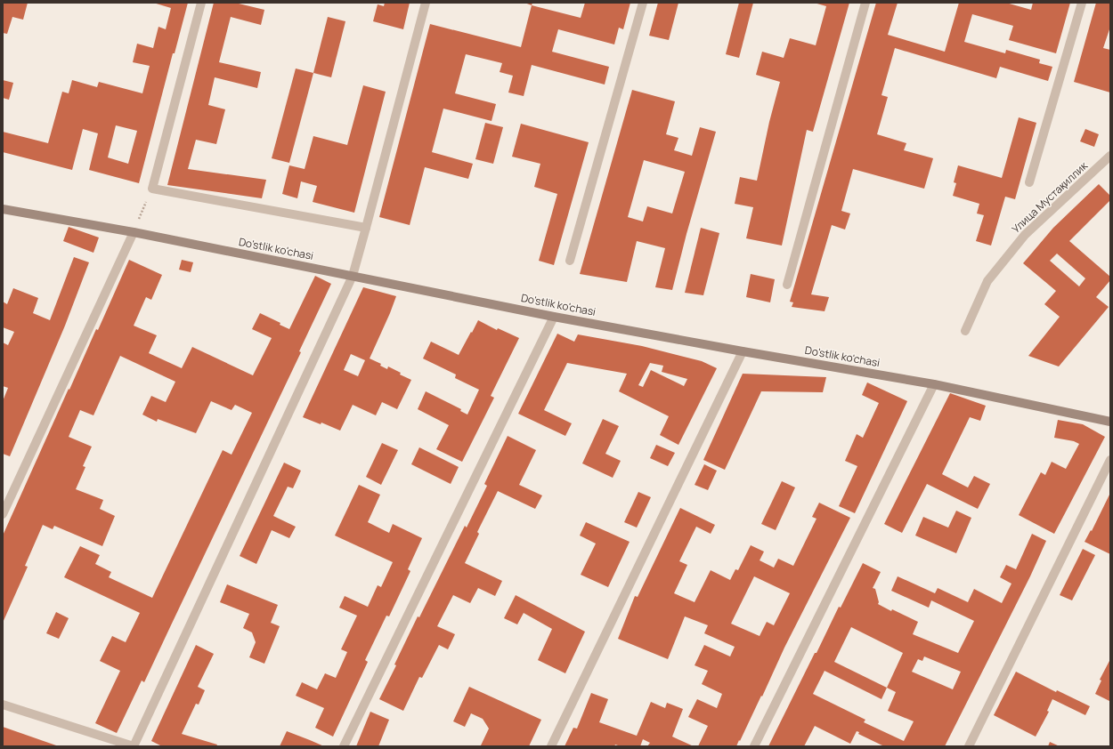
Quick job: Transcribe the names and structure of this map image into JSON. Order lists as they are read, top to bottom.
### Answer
{
  "streets": {
    "street": ["Улица Мустақиллик", "Do'stlik ko'chasi"]
  }
}
